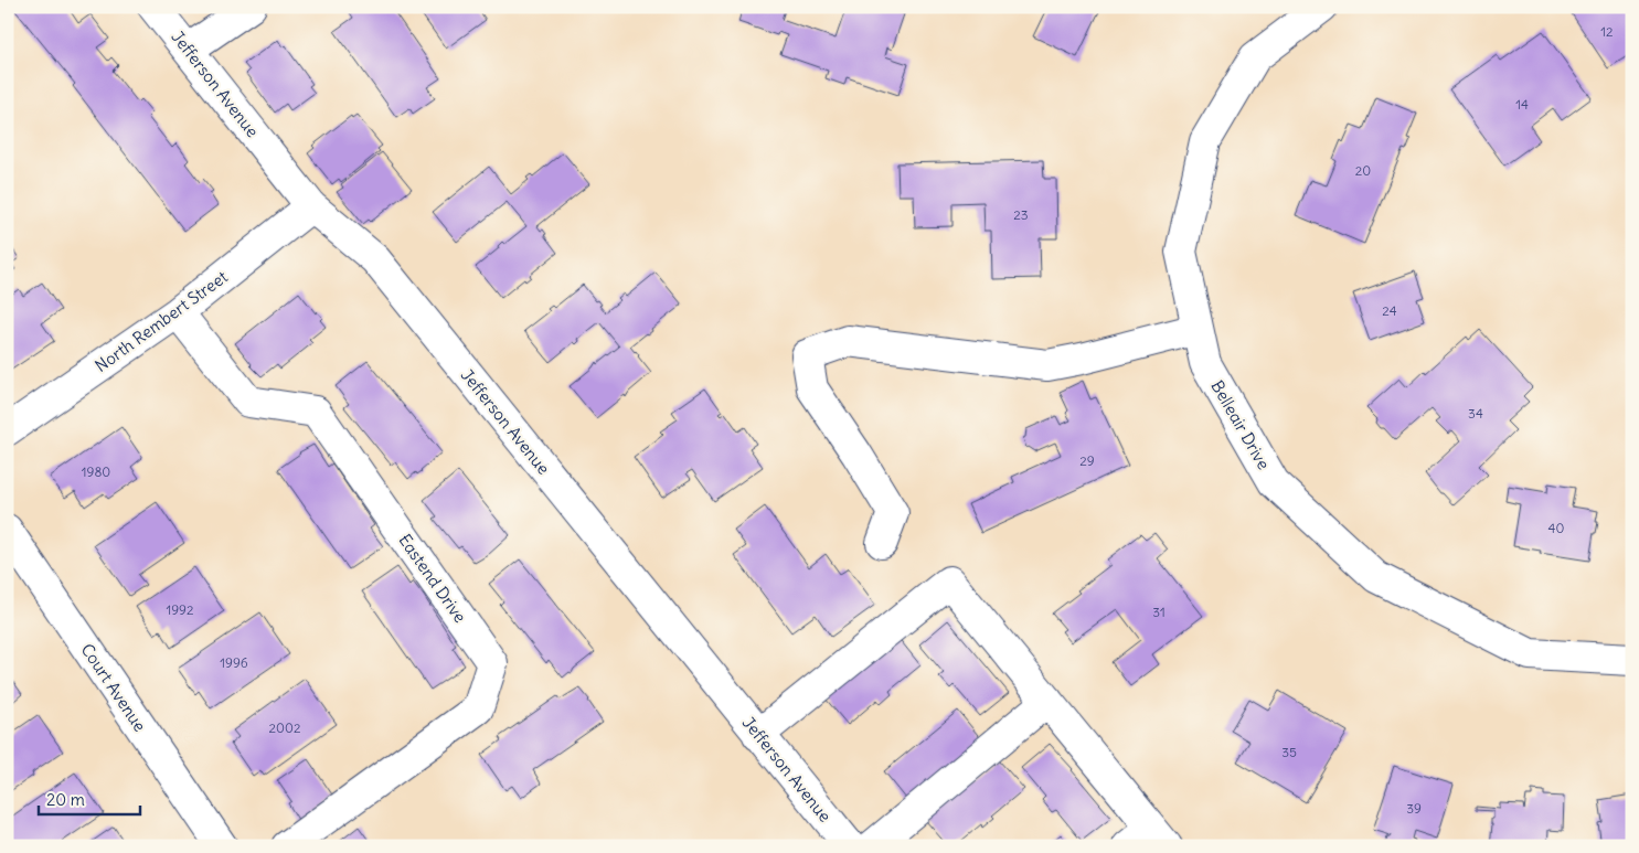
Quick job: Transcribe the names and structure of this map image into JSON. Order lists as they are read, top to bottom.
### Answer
{
  "streets": {
    "street": [
      "Jefferson Avenue",
      "North Rembert Street",
      "Belleair Drive",
      "Eastend Drive",
      "Court Avenue"
    ]
  },
  "crossings": [
    ["Jefferson Avenue", "North Rembert Street"],
    ["North Rembert Street", "Eastend Drive"]
  ],
  "house_numbers": [
    "12",
    "14",
    "20",
    "23",
    "24",
    "34",
    "29",
    "1980",
    "40",
    "1992",
    "31",
    "1996",
    "2002",
    "35",
    "39"
  ],
  "scale_bar": "20 m"
}
